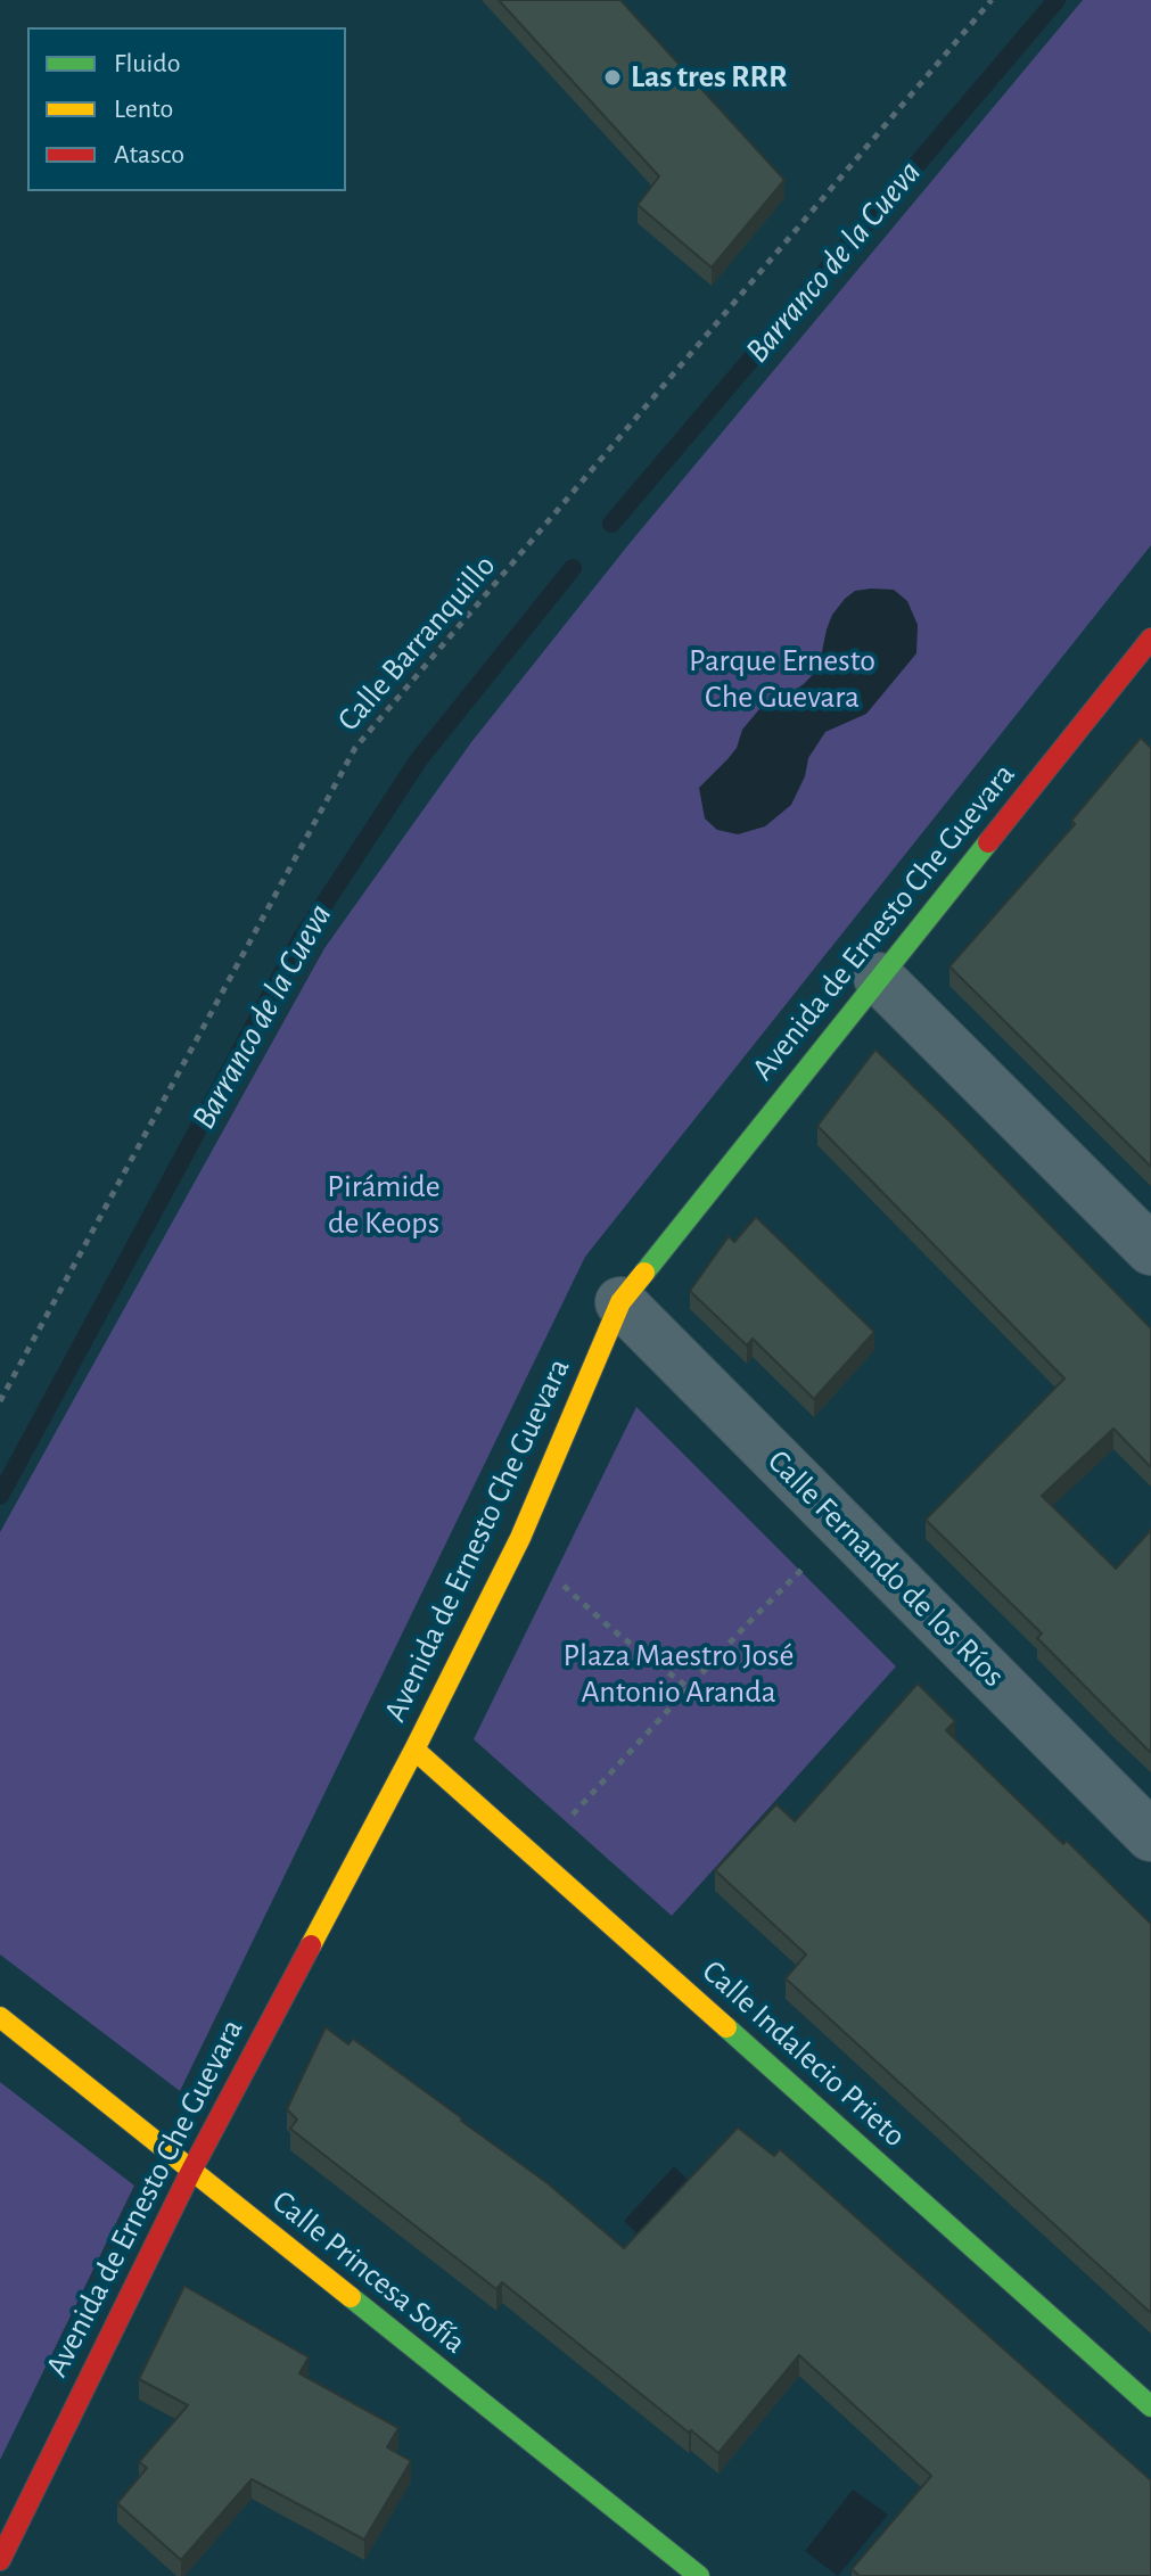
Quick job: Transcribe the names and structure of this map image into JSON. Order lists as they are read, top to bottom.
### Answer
{
  "streets": {
    "street": [
      "Avenida de Ernesto Che Guevara",
      "Calle Fernando de los Ríos",
      "Calle Indalecio Prieto",
      "Calle Princesa Sofía"
    ],
    "path": ["Calle Barranquillo"]
  },
  "crossings": [
    ["Avenida de Ernesto Che Guevara", "Calle Fernando de los Ríos"],
    ["Avenida de Ernesto Che Guevara", "Calle Indalecio Prieto"],
    ["Avenida de Ernesto Che Guevara", "Calle Princesa Sofía"]
  ],
  "water": ["Barranco de la Cueva"],
  "parks": ["Parque Ernesto Che Guevara", "Pirámide de Keops", "Plaza Maestro José Antonio Aranda"],
  "places": ["Las tres RRR"],
  "legend": ["Fluido", "Lento", "Atasco"]
}
